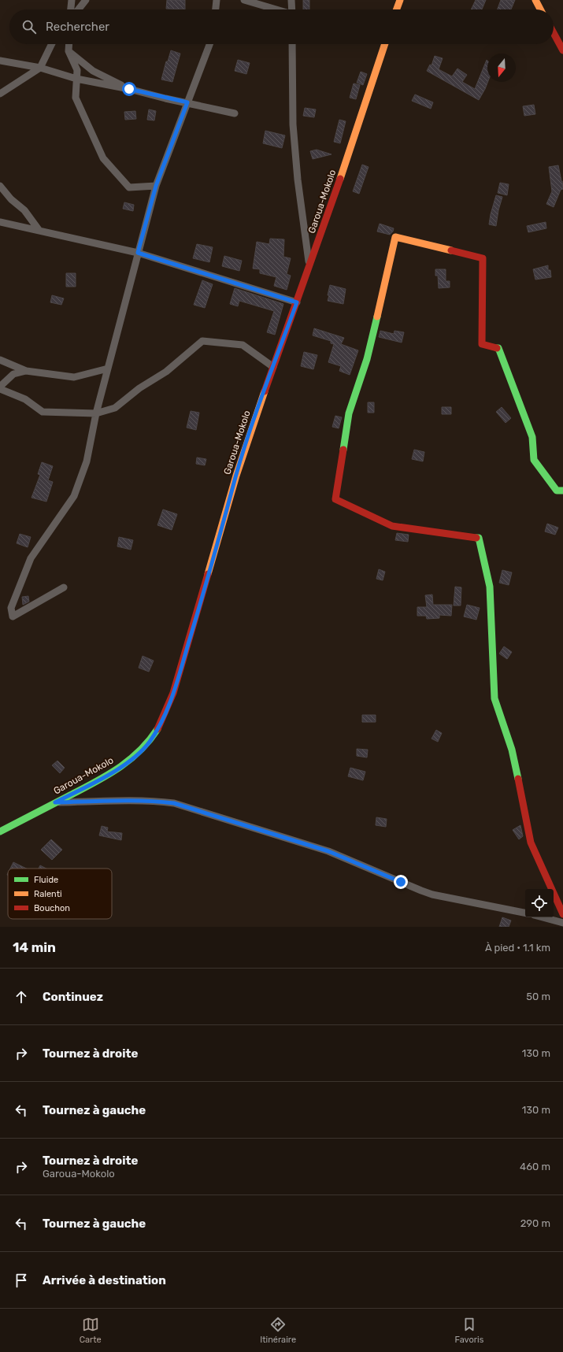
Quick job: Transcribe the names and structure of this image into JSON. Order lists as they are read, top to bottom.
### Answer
{
  "streets": {
    "street": ["Garoua-Mokolo"]
  },
  "legend": ["Fluide", "Ralenti", "Bouchon"],
  "north": "bottom",
  "page": {
    "search": "Rechercher",
    "heading": ["14 min", "À pied · 1.1 km"],
    "list": [
      ["Continuez", "50 m"],
      ["Tournez à droite", "130 m"],
      ["Tournez à gauche", "130 m"],
      ["Tournez à droite", "Garoua-Mokolo", "460 m"],
      ["Tournez à gauche", "290 m"],
      "Arrivée à destination"
    ],
    "nav": ["Carte", "Itinéraire", "Favoris"]
  }
}
